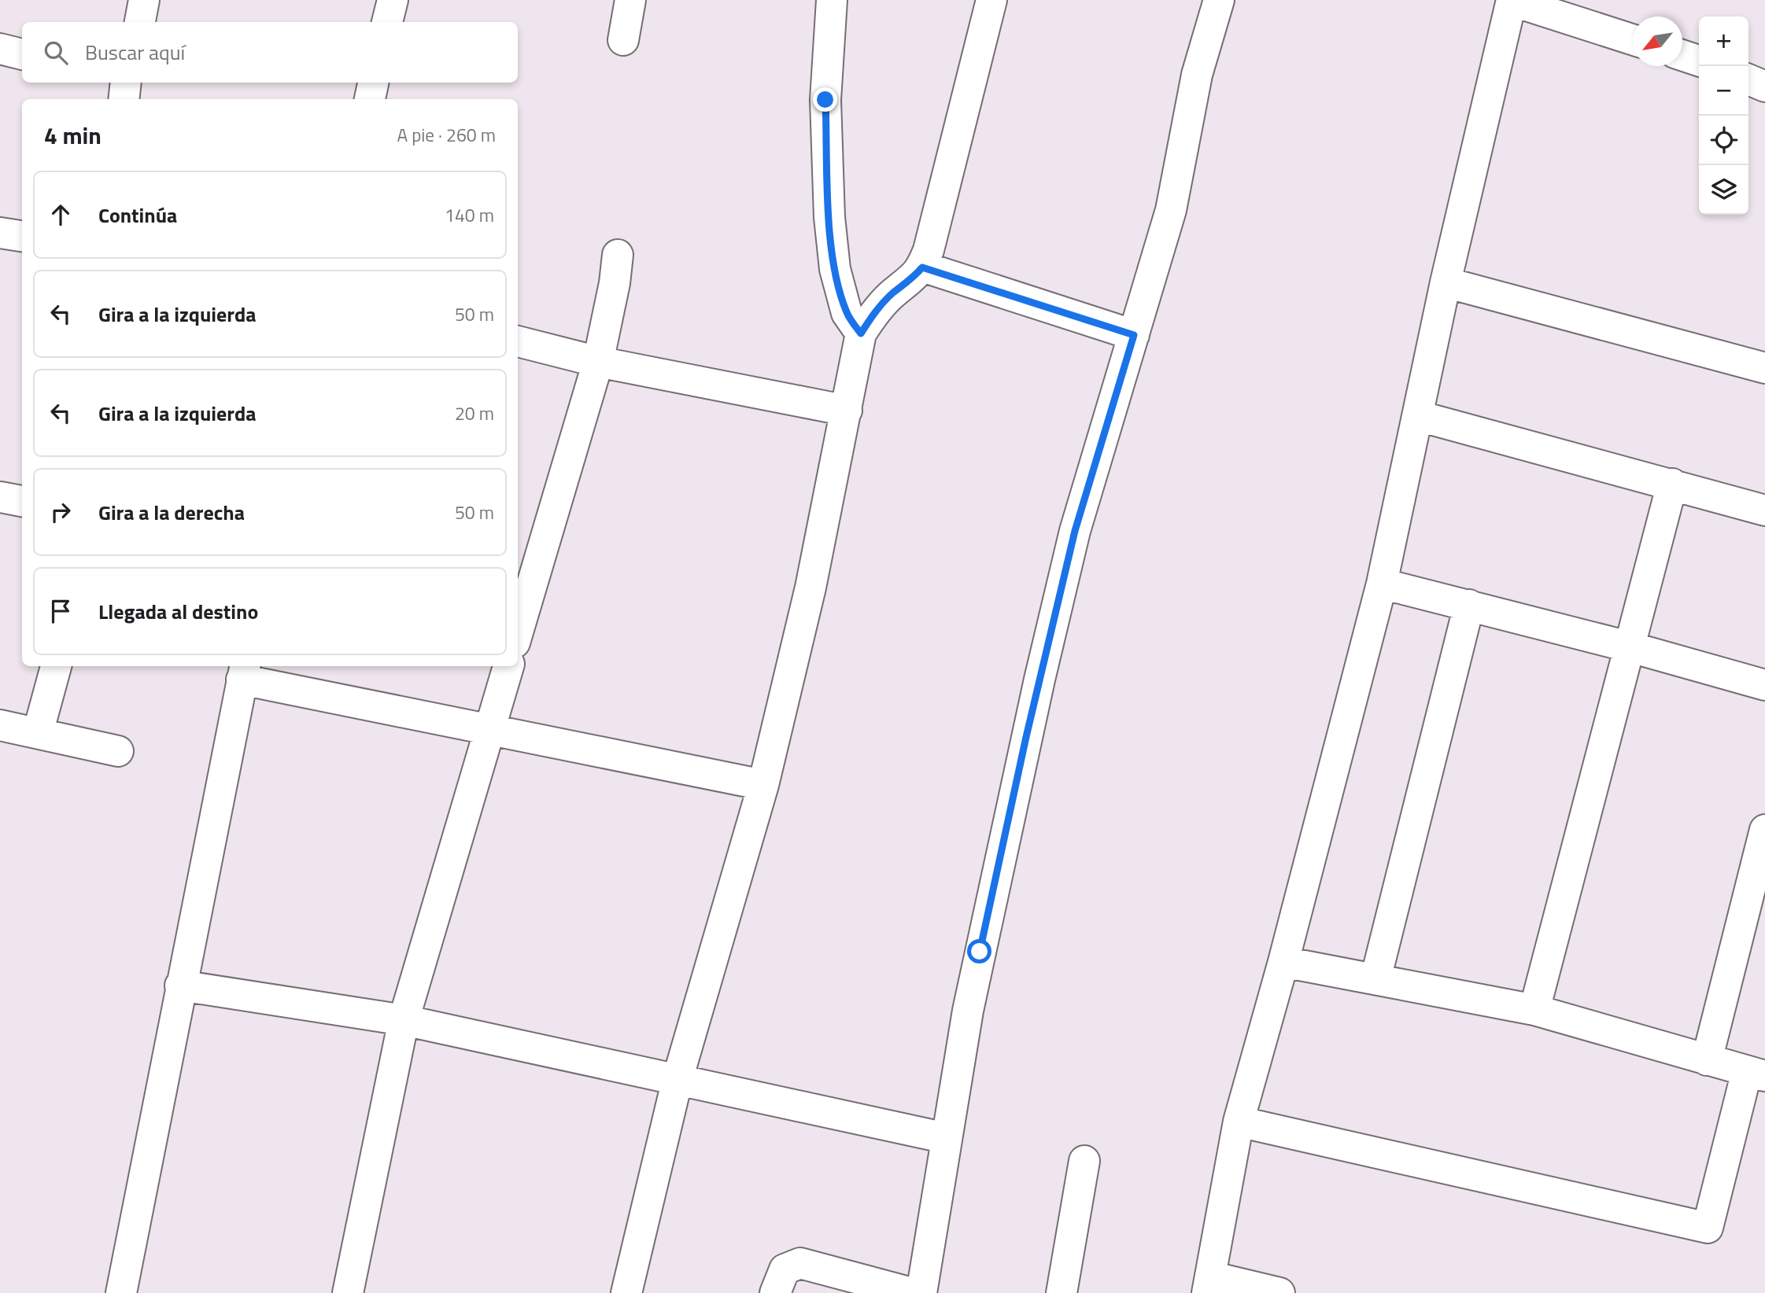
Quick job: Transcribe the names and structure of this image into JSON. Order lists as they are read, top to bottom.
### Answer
{
  "north": "bottom left",
  "page": {
    "map_buttons": ["+", "−"],
    "search": "Buscar aquí",
    "heading": ["4 min", "A pie · 260 m"],
    "list": [
      ["Continúa", "140 m"],
      ["Gira a la izquierda", "50 m"],
      ["Gira a la izquierda", "20 m"],
      ["Gira a la derecha", "50 m"],
      "Llegada al destino"
    ]
  }
}
